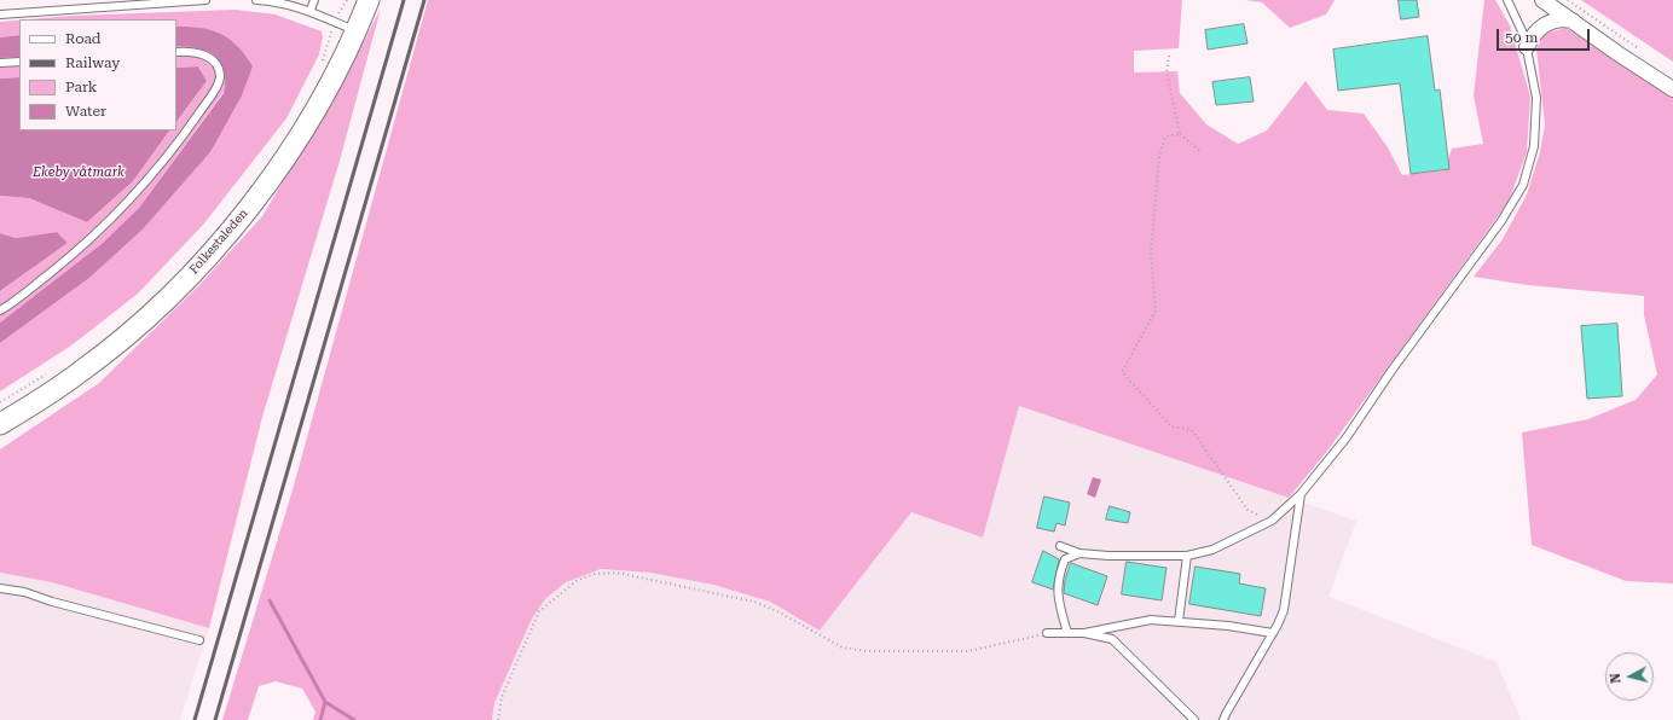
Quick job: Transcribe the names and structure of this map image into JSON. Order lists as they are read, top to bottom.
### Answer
{
  "streets": {
    "main road": ["Folkestaleden"]
  },
  "water": ["Ekeby våtmark"],
  "legend": [
    "Road",
    "Railway",
    "Park",
    "Water"
  ],
  "scale_bar": "50 m",
  "north": "left"
}
